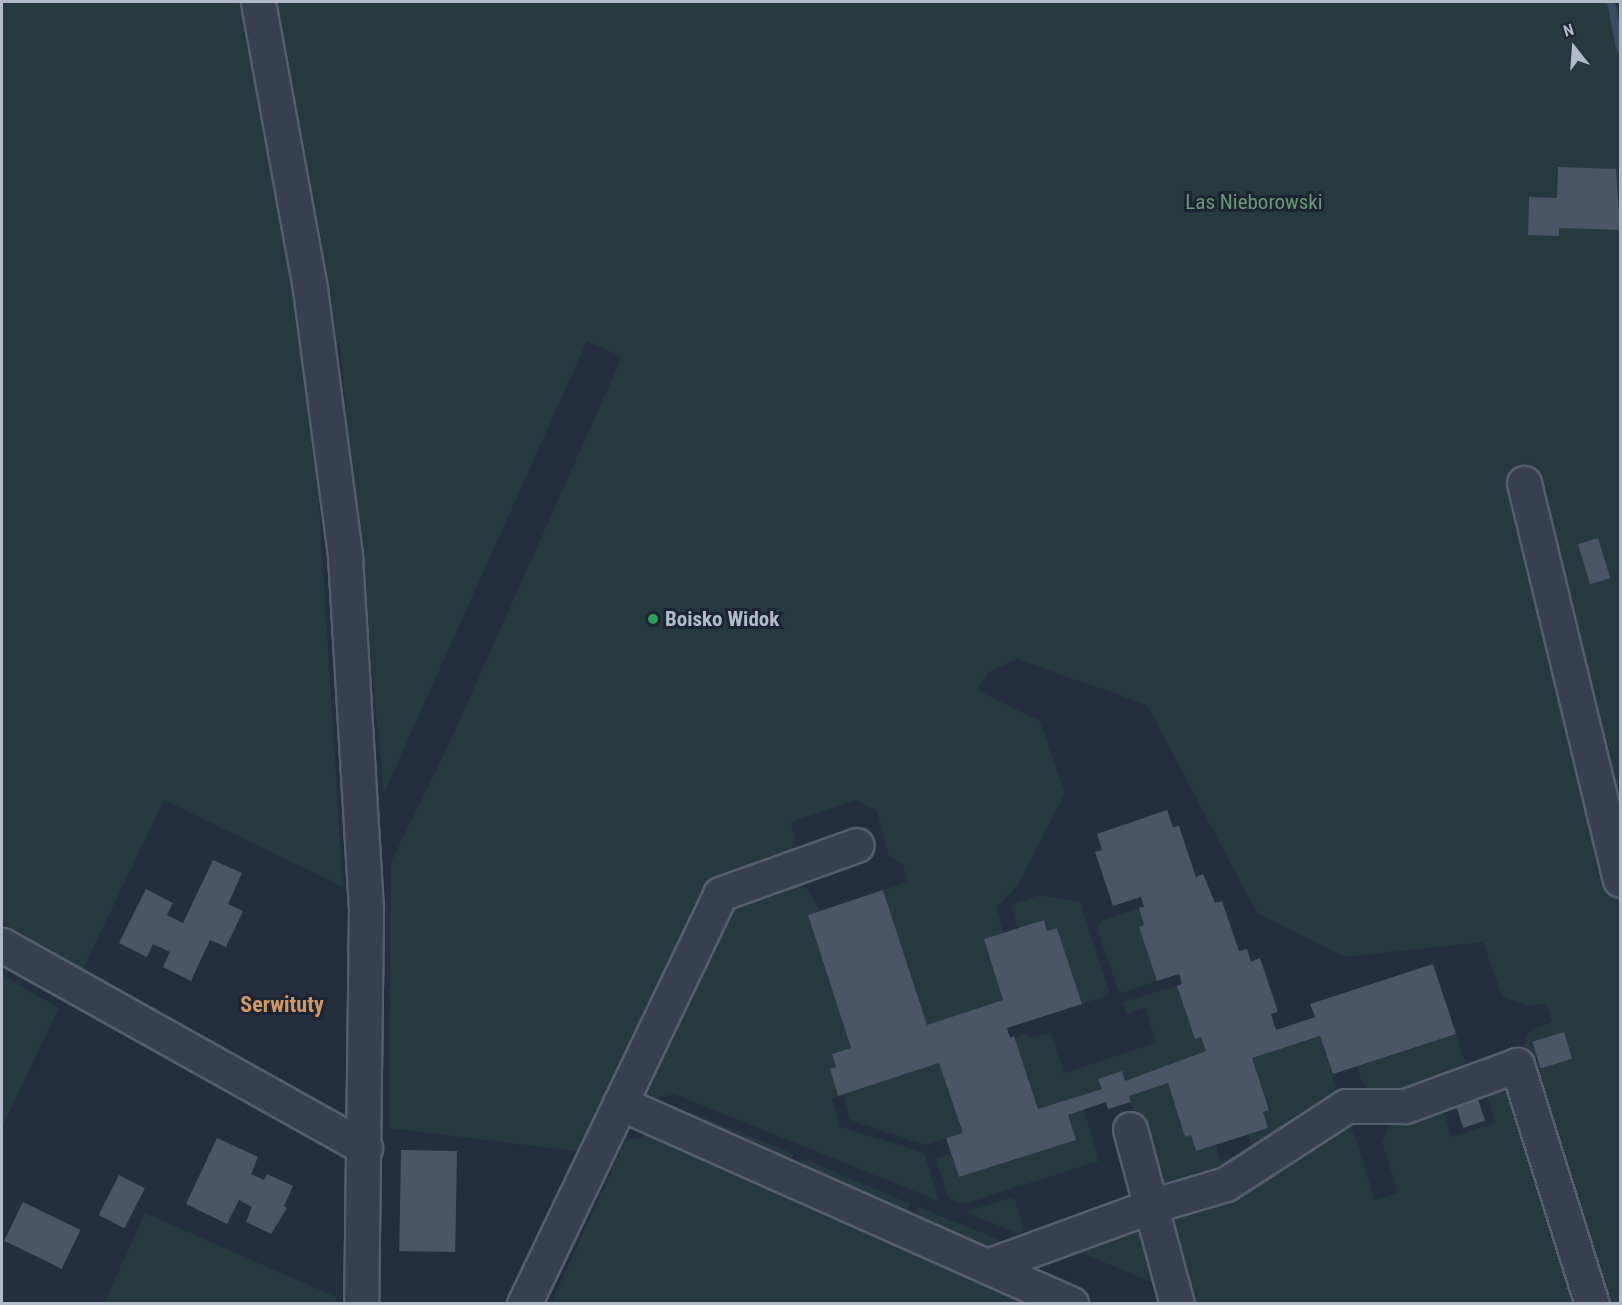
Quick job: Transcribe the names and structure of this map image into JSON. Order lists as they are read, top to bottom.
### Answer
{
  "districts": ["Serwituty"],
  "parks": ["Las Nieborowski"],
  "places": ["Boisko Widok"],
  "north": "top"
}
